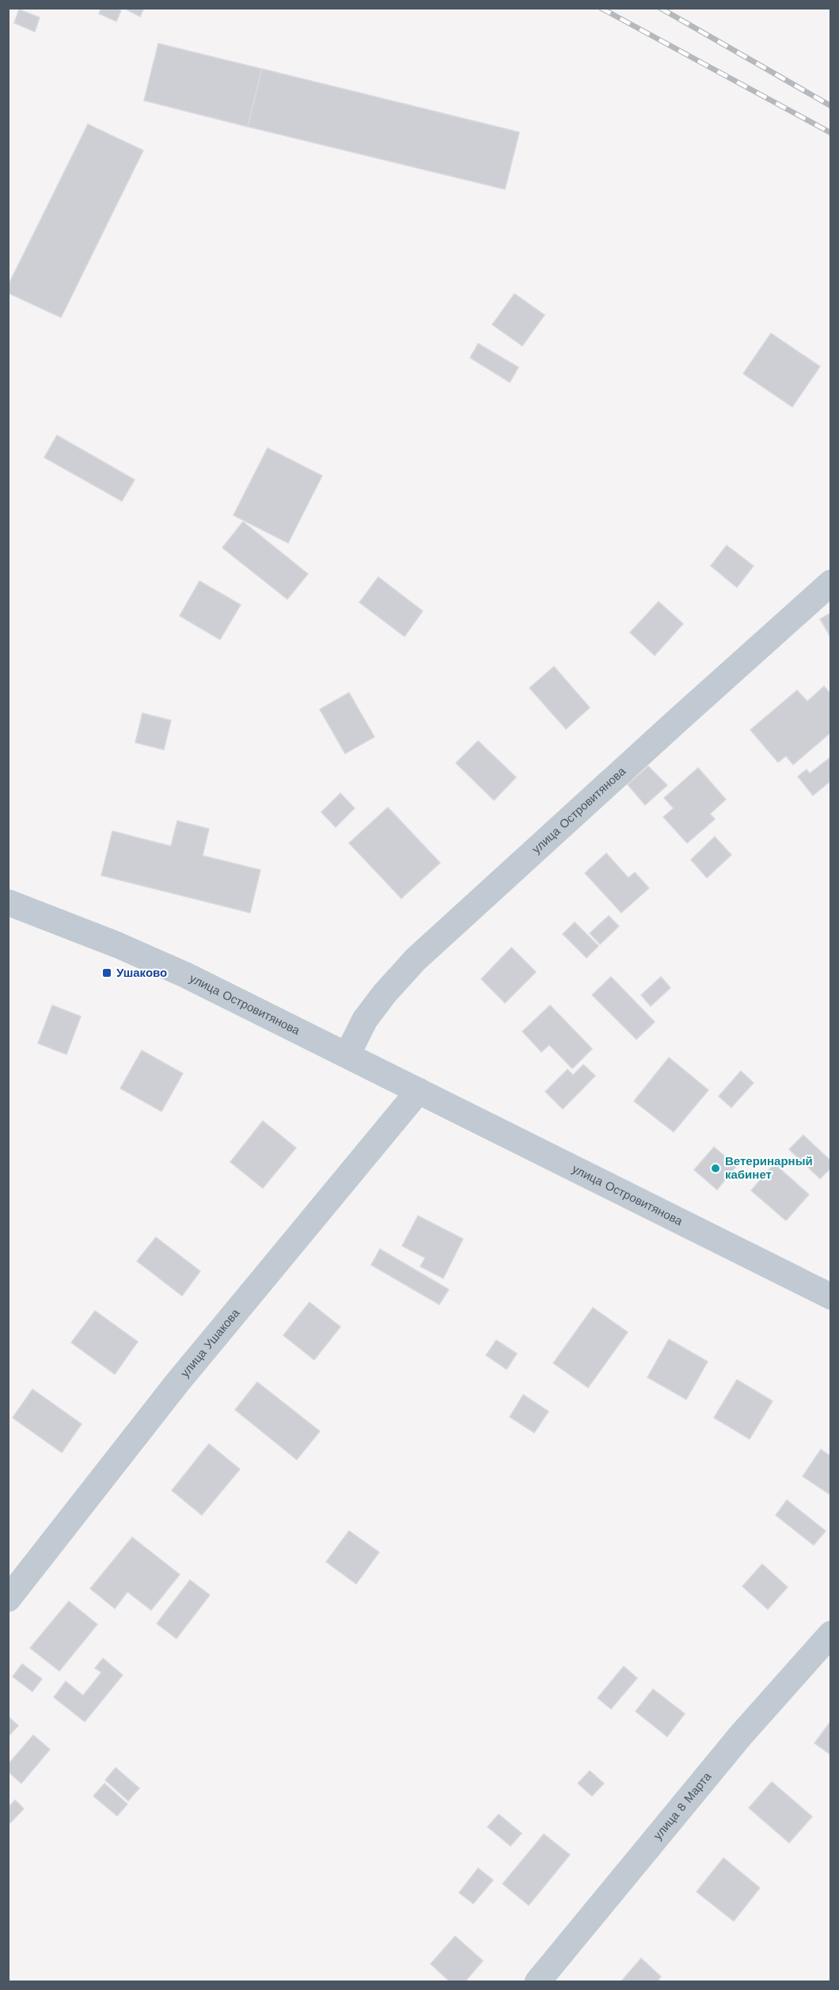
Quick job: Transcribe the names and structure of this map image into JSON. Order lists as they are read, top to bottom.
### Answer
{
  "streets": {
    "street": ["улица Островитянова", "улица Ушакова", "улица 8 Марта"]
  },
  "crossings": [
    ["улица Островитянова", "улица Ушакова"]
  ],
  "places": {
    "transit": ["Ушаково"],
    "other": ["Ветеринарный кабинет"]
  }
}
